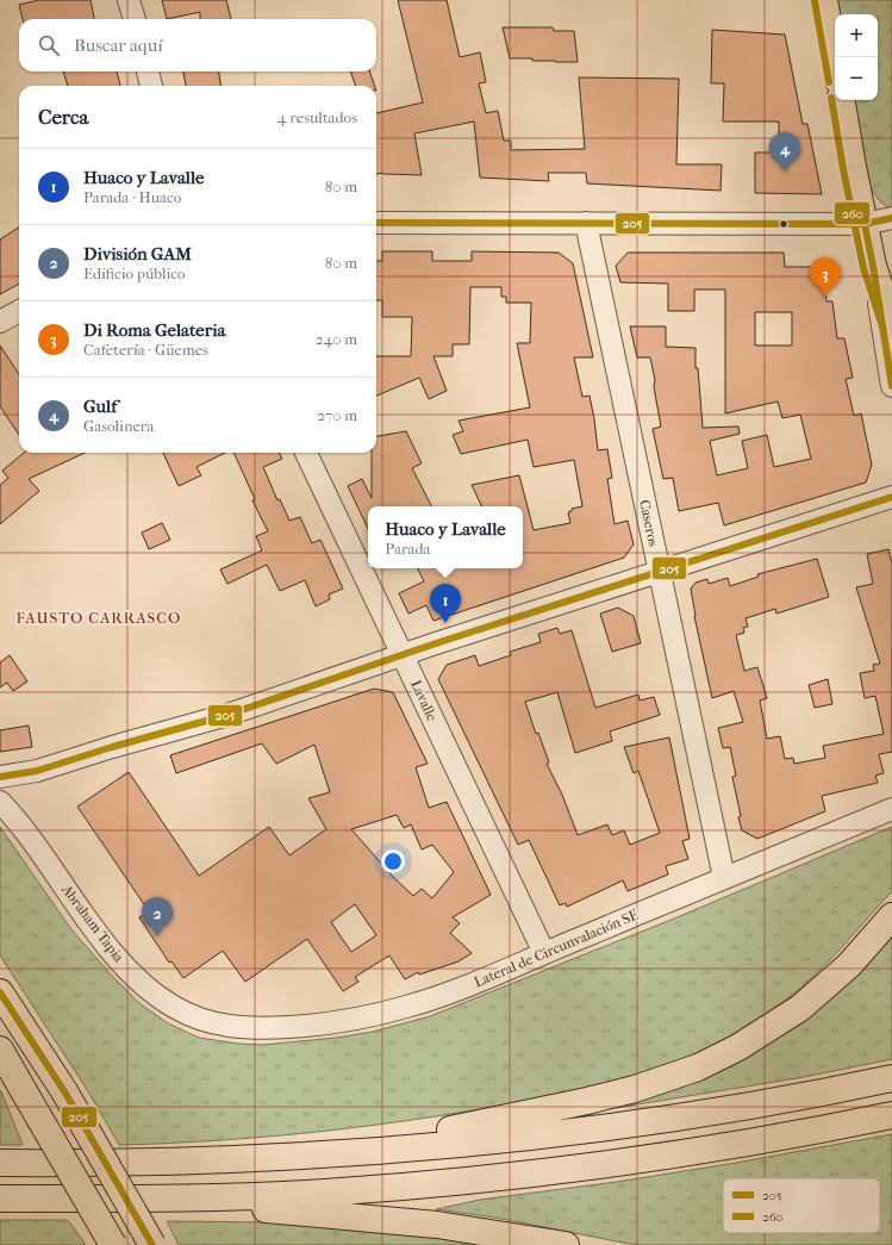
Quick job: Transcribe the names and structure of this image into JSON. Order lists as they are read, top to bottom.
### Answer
{
  "streets": {
    "street": [
      "Caseros",
      "Lavalle",
      "Abraham Tapia",
      "Lateral de Circunvalación SE"
    ]
  },
  "crossings": [
    ["Caseros", "Lateral de Circunvalación SE"],
    ["Lavalle", "Lateral de Circunvalación SE"],
    ["Abraham Tapia", "Lateral de Circunvalación SE"]
  ],
  "districts": ["FAUSTO CARRASCO"],
  "lines": ["transit line 260", "transit line 205"],
  "legend": ["205", "260"],
  "page": {
    "map_buttons": ["+", "−"],
    "search": "Buscar aquí",
    "heading": ["Cerca", "4 resultados"],
    "pins": [
      "4",
      "3",
      "1",
      "2"
    ],
    "list": [
      {
        "mark": "1",
        "name": "Huaco y Lavalle",
        "note": "Parada · Huaco",
        "value": "80 m"
      },
      {
        "mark": "2",
        "name": "División GAM",
        "note": "Edificio público",
        "value": "80 m"
      },
      {
        "mark": "3",
        "name": "Di Roma Gelateria",
        "note": "Cafetería · Güemes",
        "value": "240 m"
      },
      {
        "mark": "4",
        "name": "Gulf",
        "note": "Gasolinera",
        "value": "270 m"
      }
    ],
    "popup": ["Huaco y Lavalle", "Parada"]
  }
}
